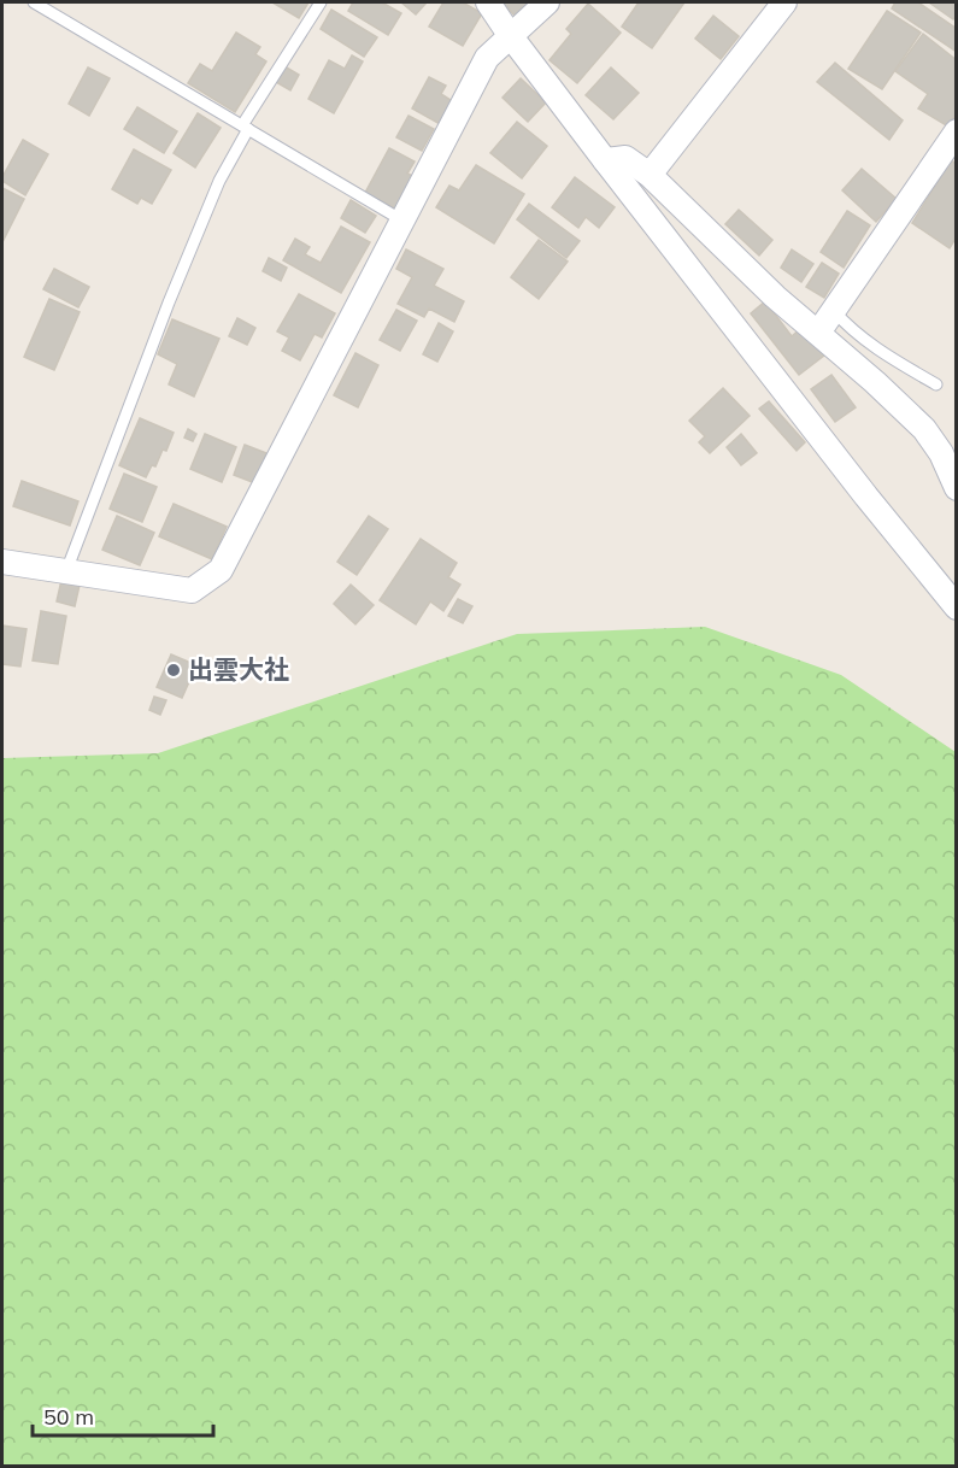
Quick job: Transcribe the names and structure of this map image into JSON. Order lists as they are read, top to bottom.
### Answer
{
  "places": ["出雲大社"],
  "scale_bar": "50 m"
}
